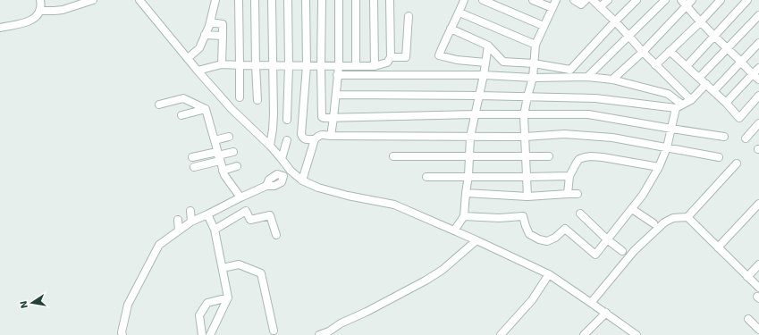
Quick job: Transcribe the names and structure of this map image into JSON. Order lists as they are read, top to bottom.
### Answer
{
  "north": "left"
}
